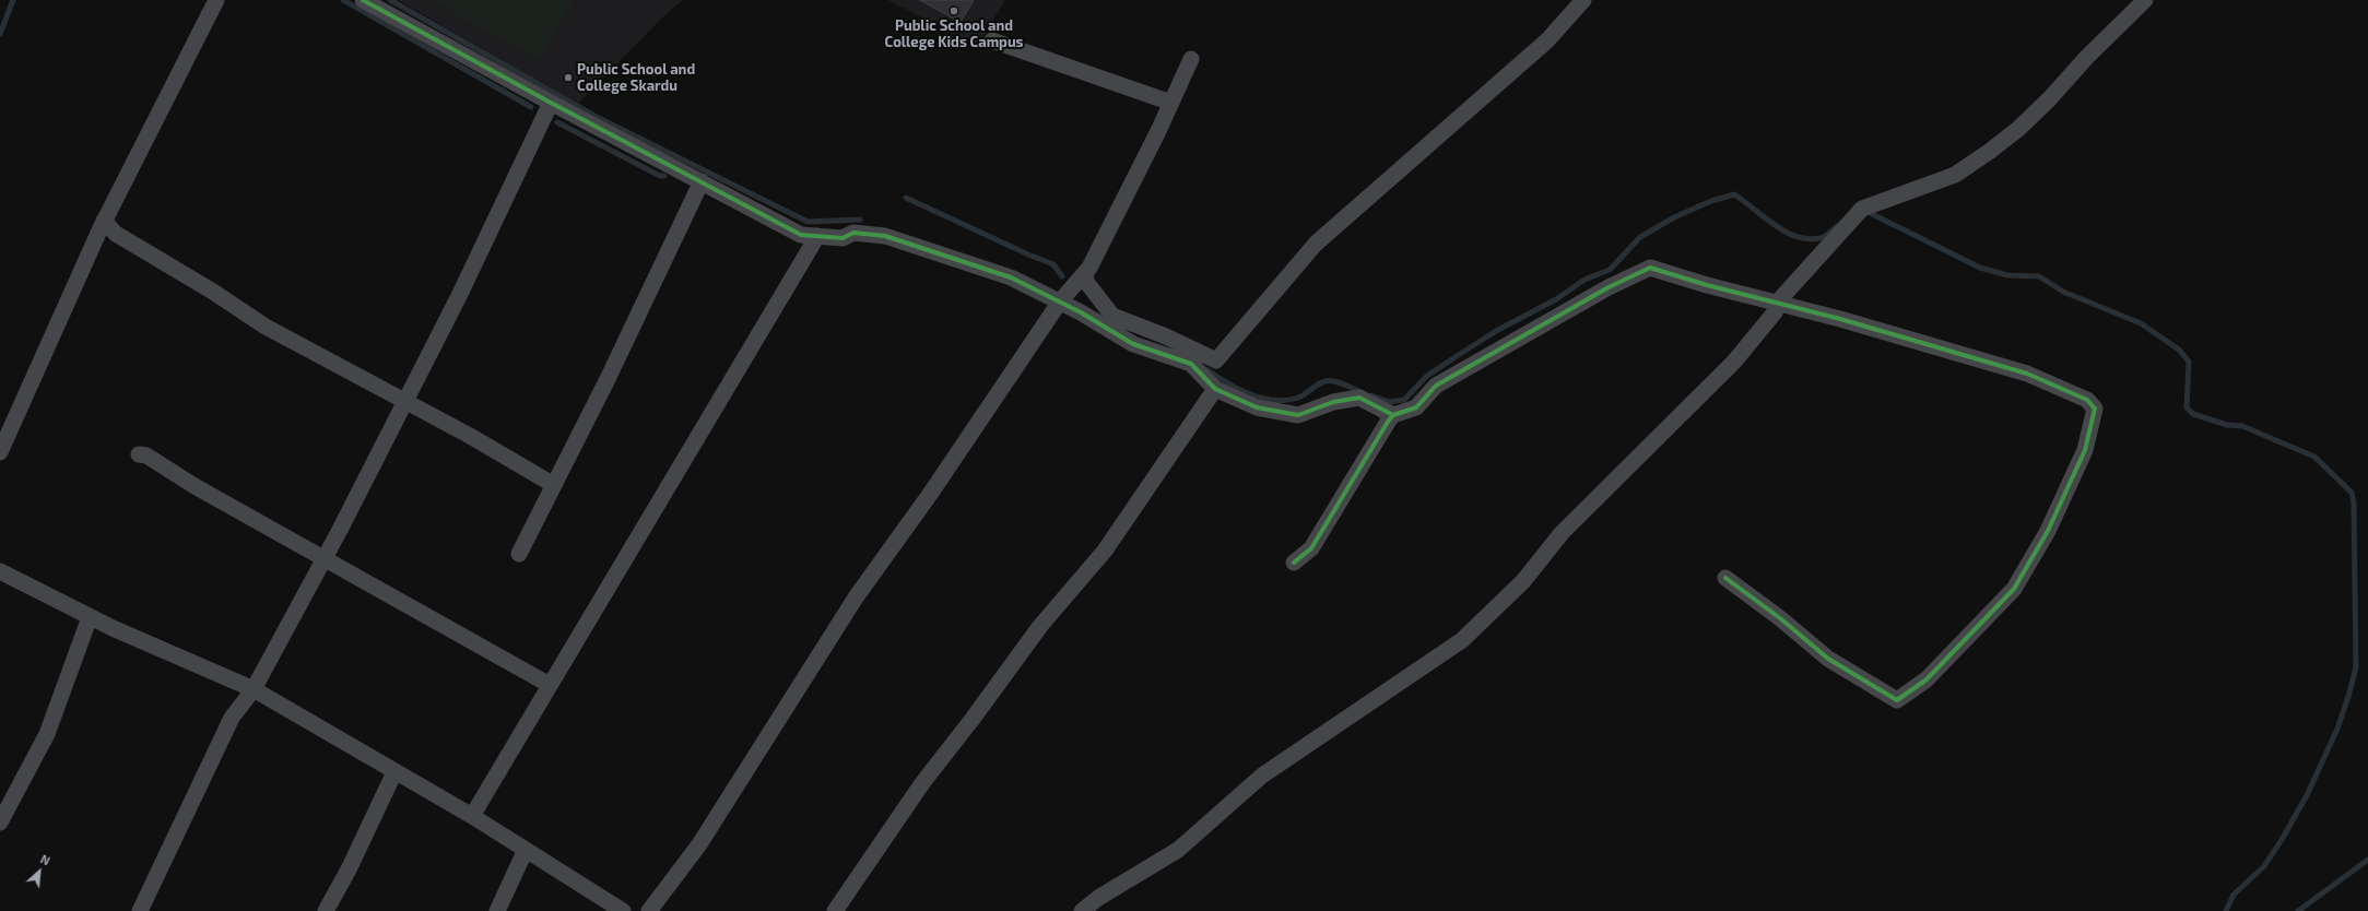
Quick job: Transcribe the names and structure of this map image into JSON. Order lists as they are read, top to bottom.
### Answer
{
  "places": ["Public School and College Kids Campus", "Public School and College Skardu"],
  "north": "top right"
}
